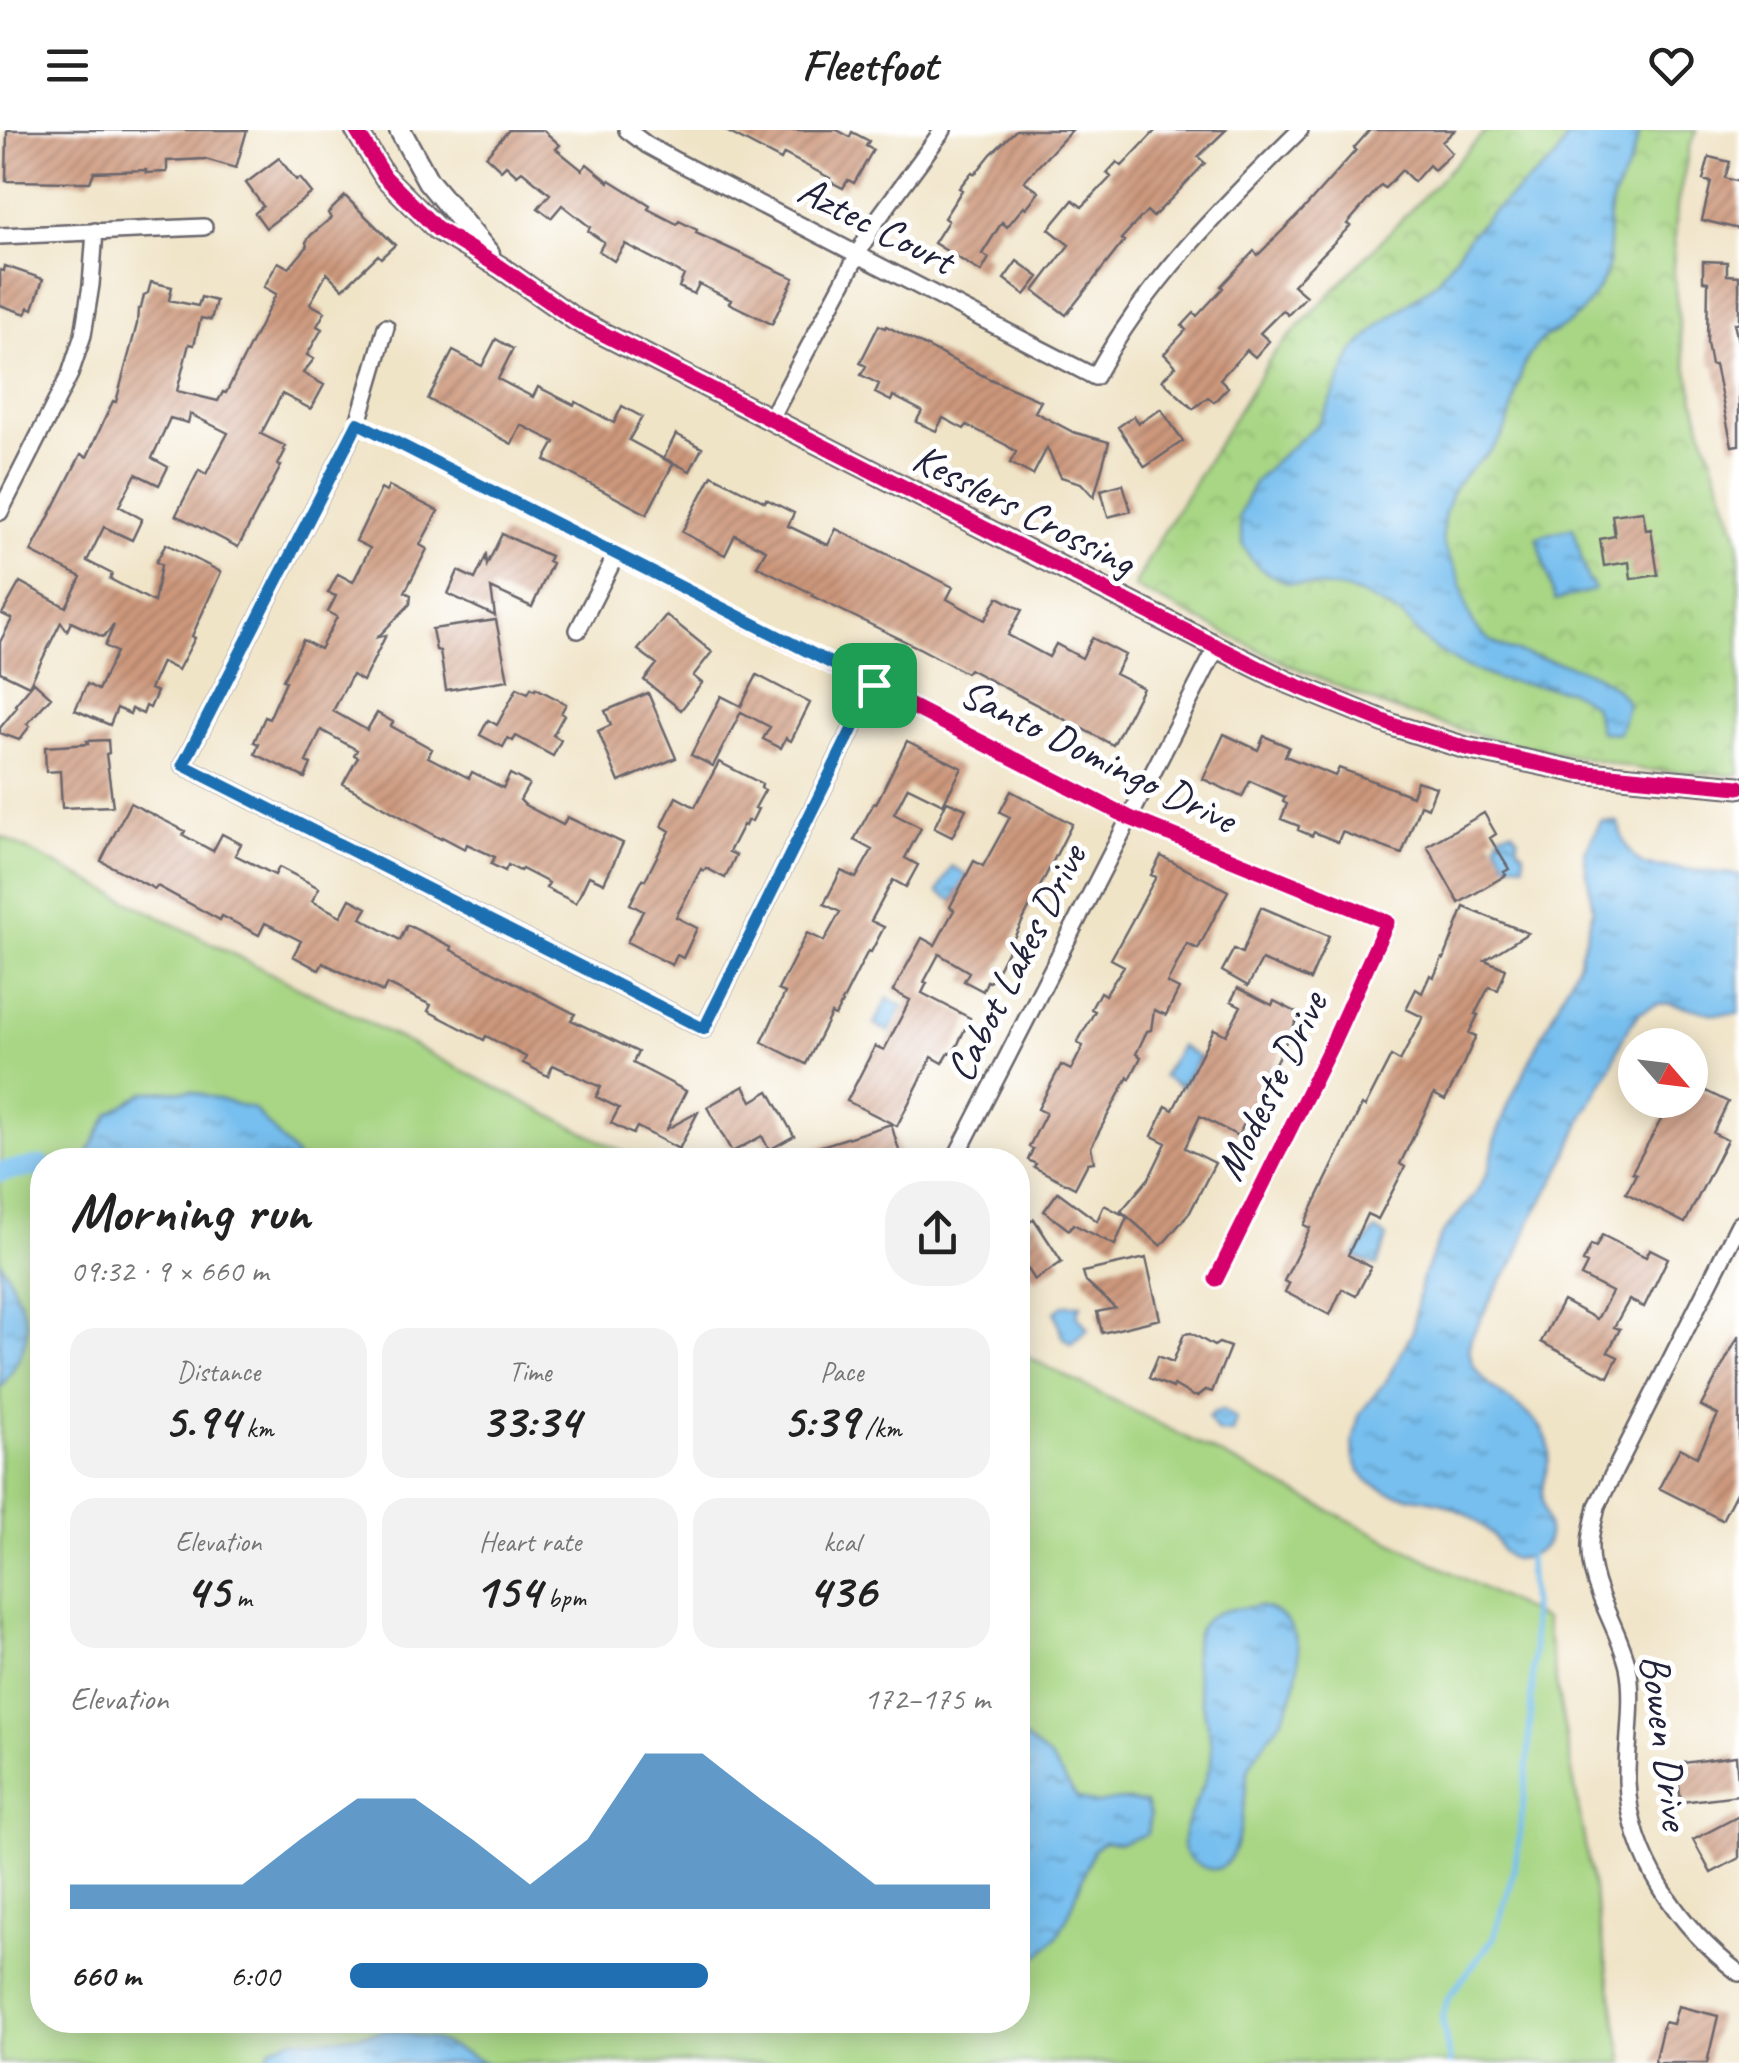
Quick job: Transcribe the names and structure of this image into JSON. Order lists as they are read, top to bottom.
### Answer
{
  "streets": {
    "street": [
      "Aztec Court",
      "Kesslers Crossing",
      "Santo Domingo Drive",
      "Cabot Lakes Drive",
      "Modeste Drive",
      "Bowen Drive"
    ]
  },
  "crossings": [
    ["Kesslers Crossing", "Cabot Lakes Drive"],
    ["Santo Domingo Drive", "Cabot Lakes Drive"],
    ["Santo Domingo Drive", "Modeste Drive"]
  ],
  "north": "bottom right",
  "page": {
    "header": "Fleetfoot",
    "heading": ["Morning run", "09:32 · 9 × 660 m"],
    "stats": [
      ["Distance", "5.94 km"],
      ["Time", "33:34"],
      ["Pace", "5:39 /km"],
      ["Elevation", "45 m"],
      ["Heart rate", "154 bpm"],
      ["kcal", "436"]
    ],
    "chart": ["Elevation", "172–175 m"],
    "list": [
      {
        "name": "660 m",
        "note": "6:00"
      }
    ]
  }
}
